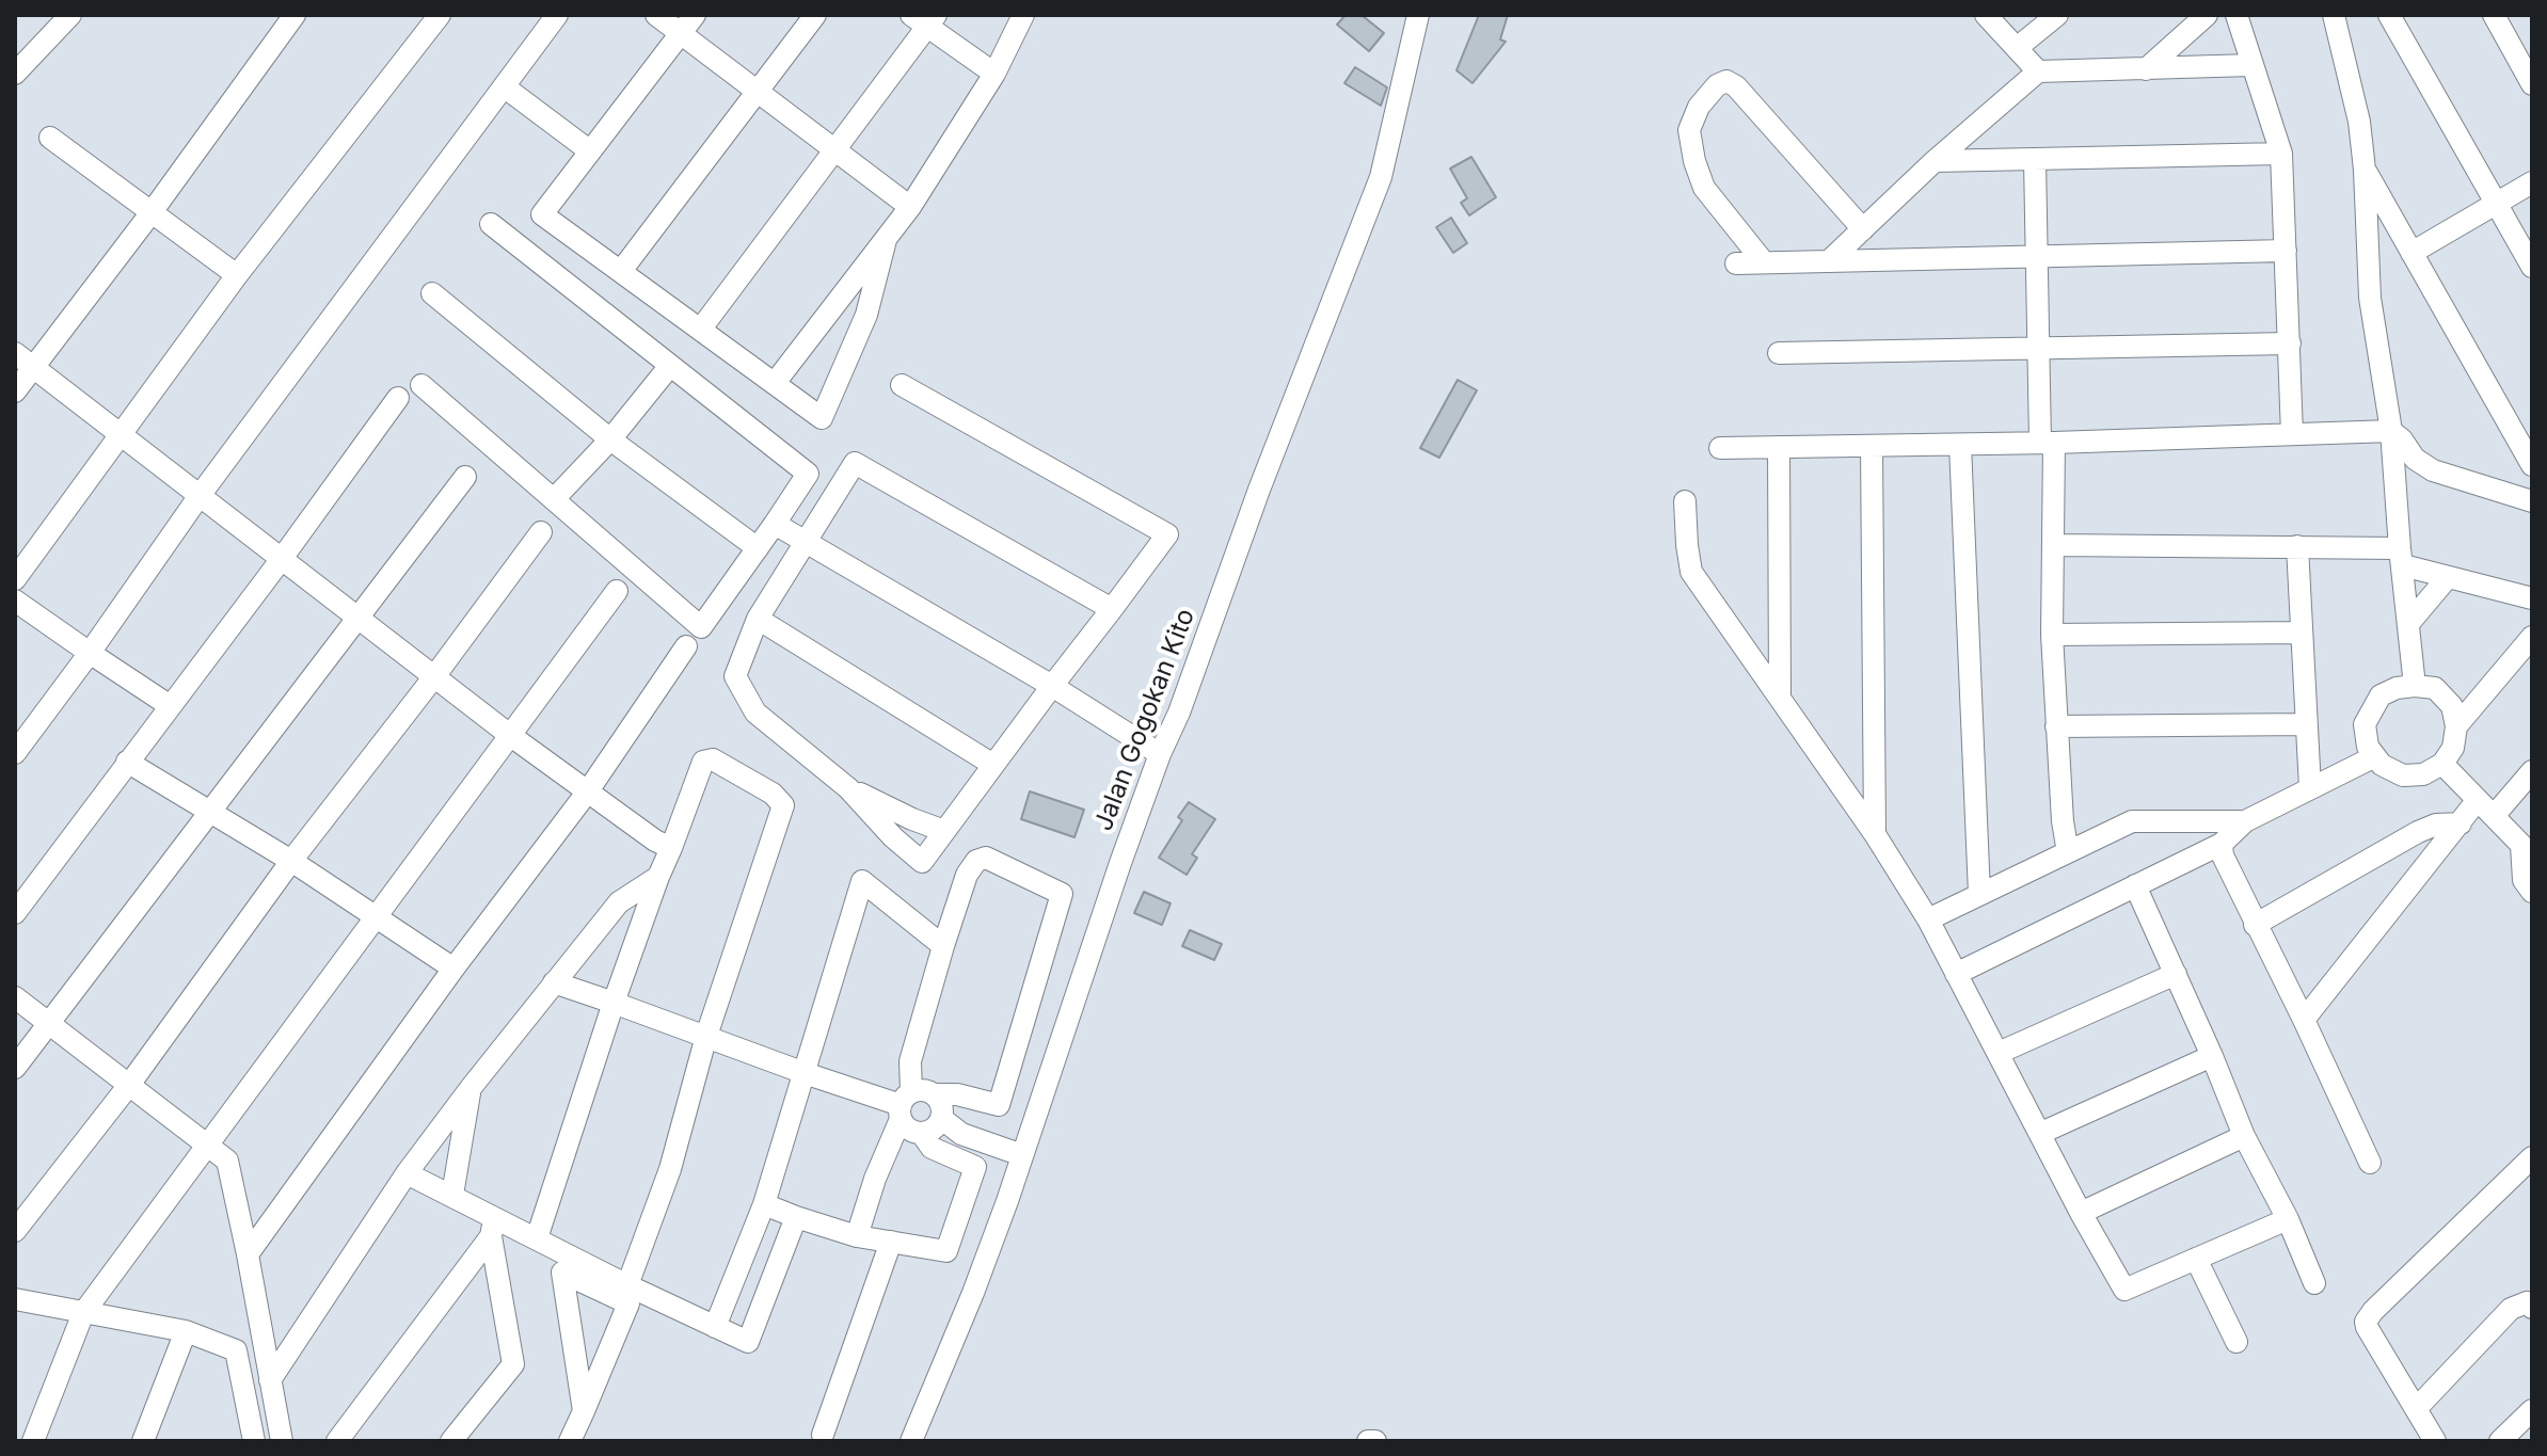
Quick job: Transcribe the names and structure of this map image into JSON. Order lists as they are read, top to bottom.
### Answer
{
  "streets": {
    "street": ["Jalan Gogokan Kito"]
  }
}
